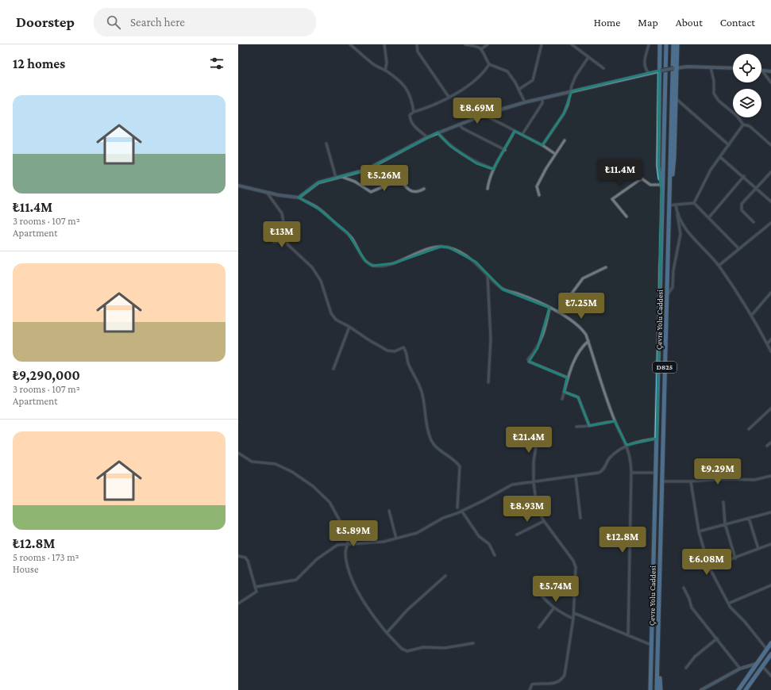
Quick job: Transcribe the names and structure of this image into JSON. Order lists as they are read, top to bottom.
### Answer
{
  "streets": {
    "highway": ["Çevre Yolu Caddesi", "D825"]
  },
  "page": {
    "header": "Doorstep",
    "search": "Search here",
    "nav": [
      "Home",
      "Map",
      "About",
      "Contact"
    ],
    "heading": "12 homes",
    "list": [
      {
        "name": "₺11.4M",
        "note": "3 rooms · 107 m² · Apartment"
      },
      {
        "name": "₺9,290,000",
        "note": "3 rooms · 107 m² · Apartment"
      },
      {
        "name": "₺12.8M",
        "note": "5 rooms · 173 m² · House"
      }
    ],
    "price": [
      "₺8.69M",
      "₺11.4M",
      "₺5.26M",
      "₺13M",
      "₺7.25M",
      "₺21.4M",
      "₺9.29M",
      "₺8.93M",
      "₺5.89M",
      "₺12.8M",
      "₺6.08M",
      "₺5.74M"
    ]
  }
}
